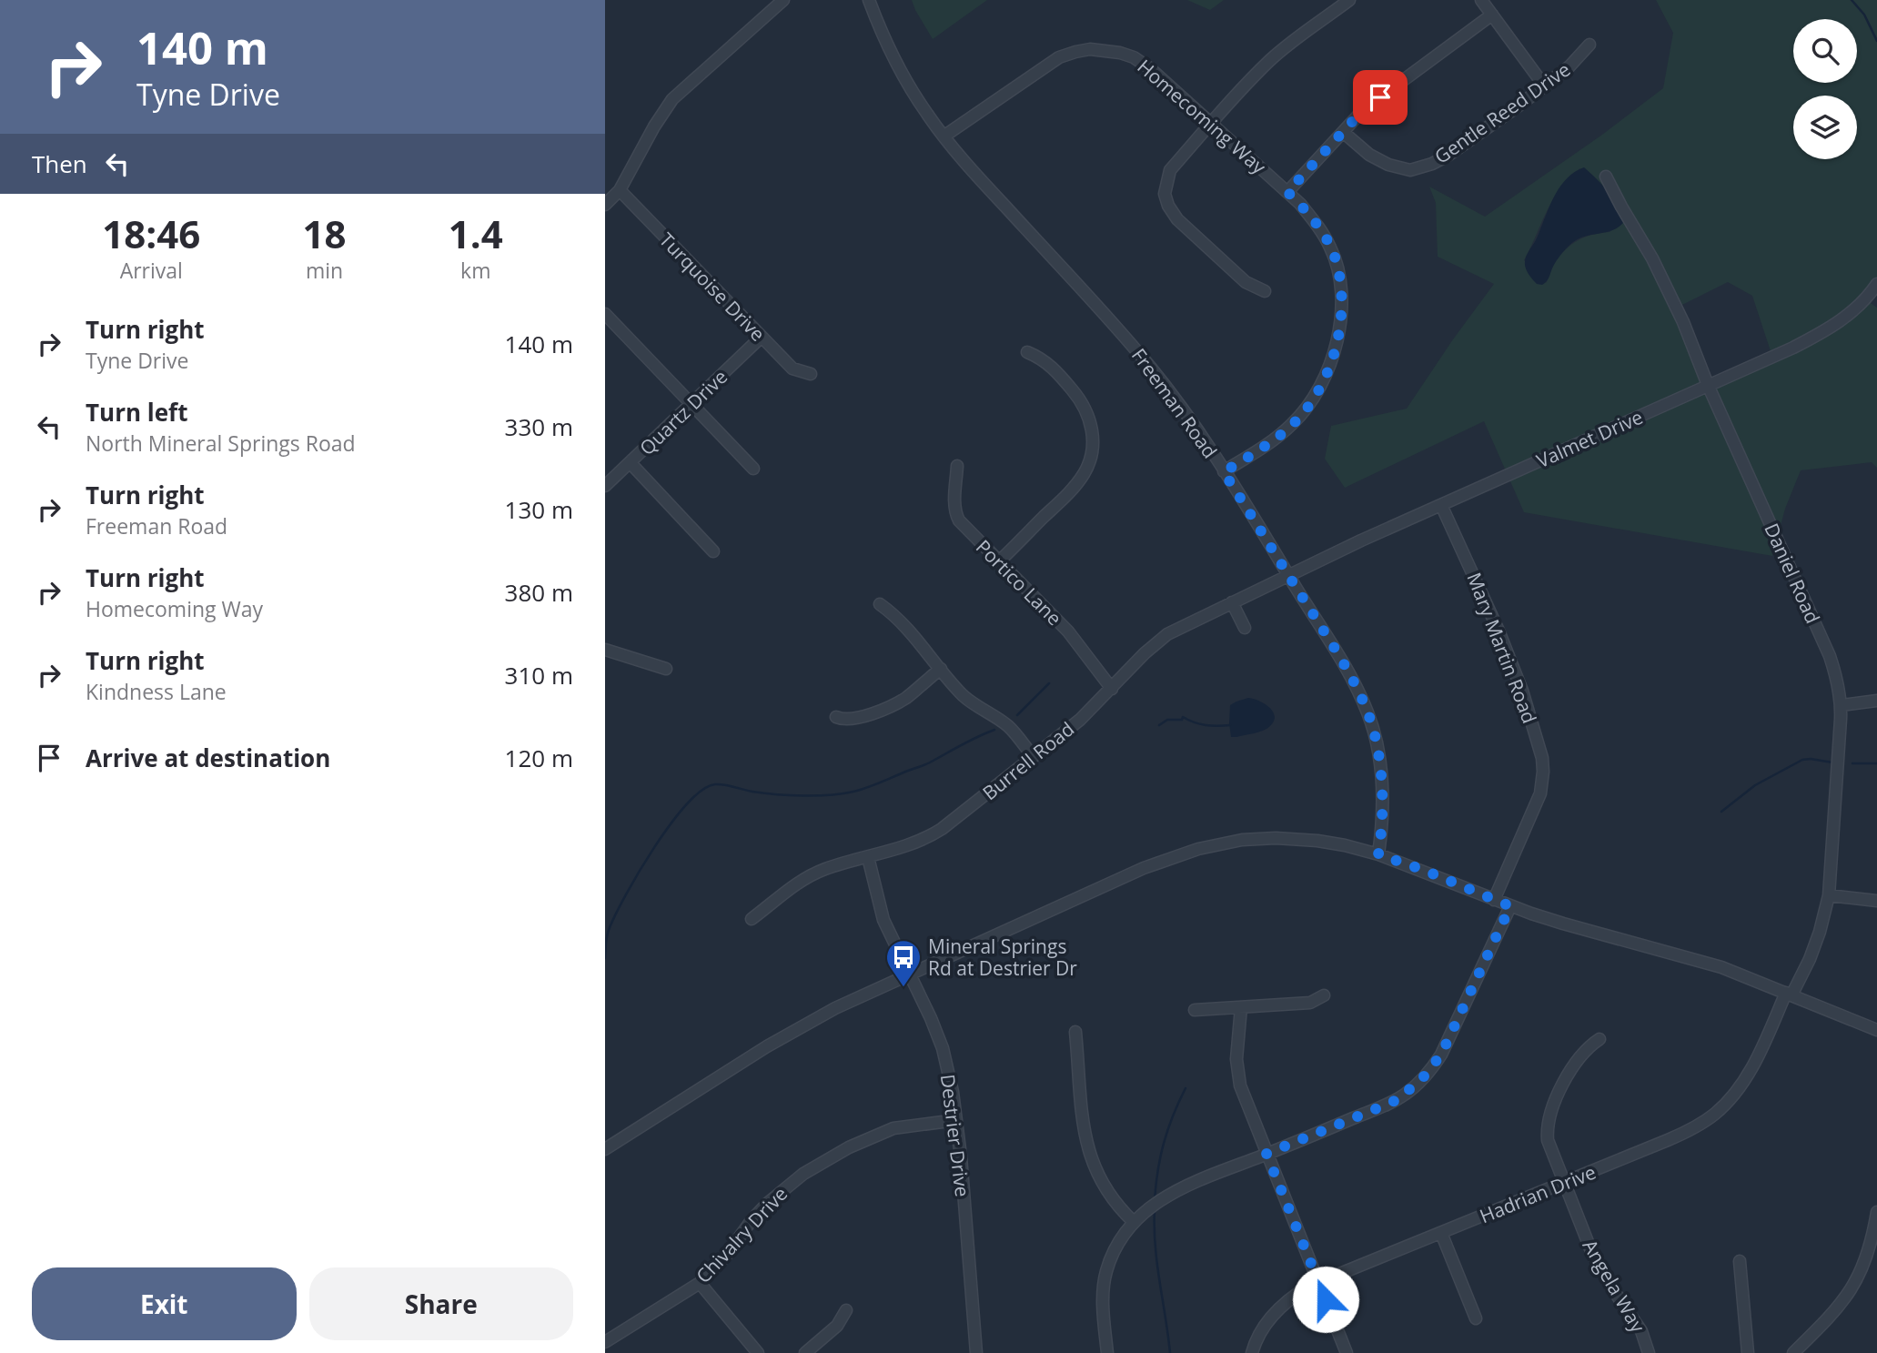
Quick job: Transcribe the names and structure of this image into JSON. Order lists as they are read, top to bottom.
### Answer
{
  "streets": {
    "street": [
      "Gentle Reed Drive",
      "Homecoming Way",
      "Turquoise Drive",
      "Freeman Road",
      "Quartz Drive",
      "Valmet Drive",
      "Daniel Road",
      "Portico Lane",
      "Mary Martin Road",
      "Burrell Road",
      "Destrier Drive",
      "Hadrian Drive",
      "Chivalry Drive",
      "Angela Way"
    ]
  },
  "crossings": [
    ["Homecoming Way", "Freeman Road"],
    ["Turquoise Drive", "Quartz Drive"],
    ["Freeman Road", "Valmet Drive"],
    ["Freeman Road", "Burrell Road"],
    ["Valmet Drive", "Daniel Road"],
    ["Valmet Drive", "Mary Martin Road"],
    ["Valmet Drive", "Burrell Road"],
    ["Daniel Road", "Hadrian Drive"],
    ["Portico Lane", "Burrell Road"],
    ["Burrell Road", "Destrier Drive"],
    ["Destrier Drive", "Chivalry Drive"],
    ["Hadrian Drive", "Angela Way"]
  ],
  "places": {
    "bus stop": ["Mineral Springs Rd at Destrier Dr"]
  },
  "page": {
    "turn": ["140 m", "Tyne Drive"],
    "then": "Then",
    "eta": [
      "18:46",
      "Arrival",
      "18",
      "min",
      "1.4",
      "km"
    ],
    "list": [
      {
        "name": "Turn right",
        "note": "Tyne Drive",
        "value": "140 m"
      },
      {
        "name": "Turn left",
        "note": "North Mineral Springs Road",
        "value": "330 m"
      },
      {
        "name": "Turn right",
        "note": "Freeman Road",
        "value": "130 m"
      },
      {
        "name": "Turn right",
        "note": "Homecoming Way",
        "value": "380 m"
      },
      {
        "name": "Turn right",
        "note": "Kindness Lane",
        "value": "310 m"
      },
      {
        "name": "Arrive at destination",
        "value": "120 m"
      }
    ],
    "buttons": ["Exit", "Share"]
  }
}
